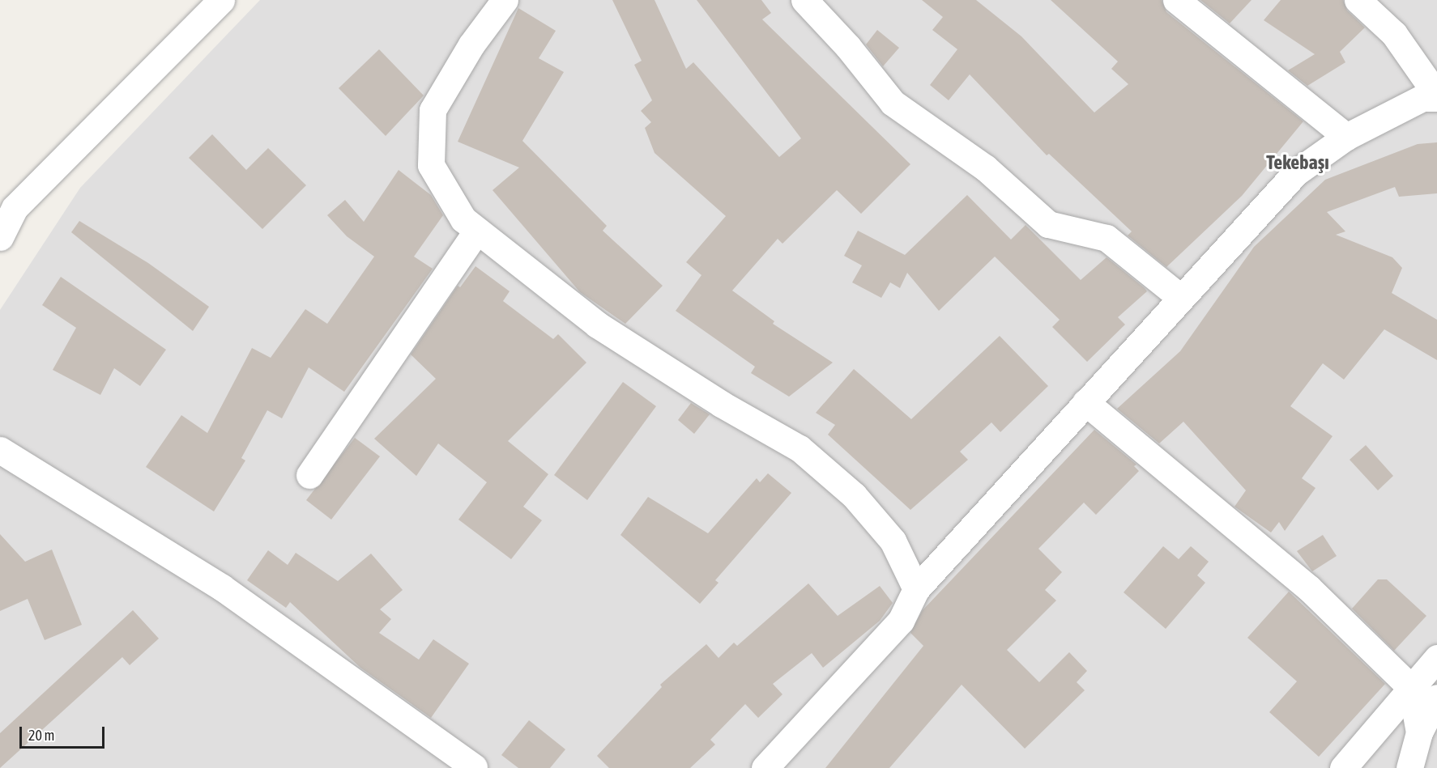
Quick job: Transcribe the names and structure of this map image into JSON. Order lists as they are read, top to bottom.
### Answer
{
  "districts": ["Tekebaşı"],
  "scale_bar": "20 m"
}
